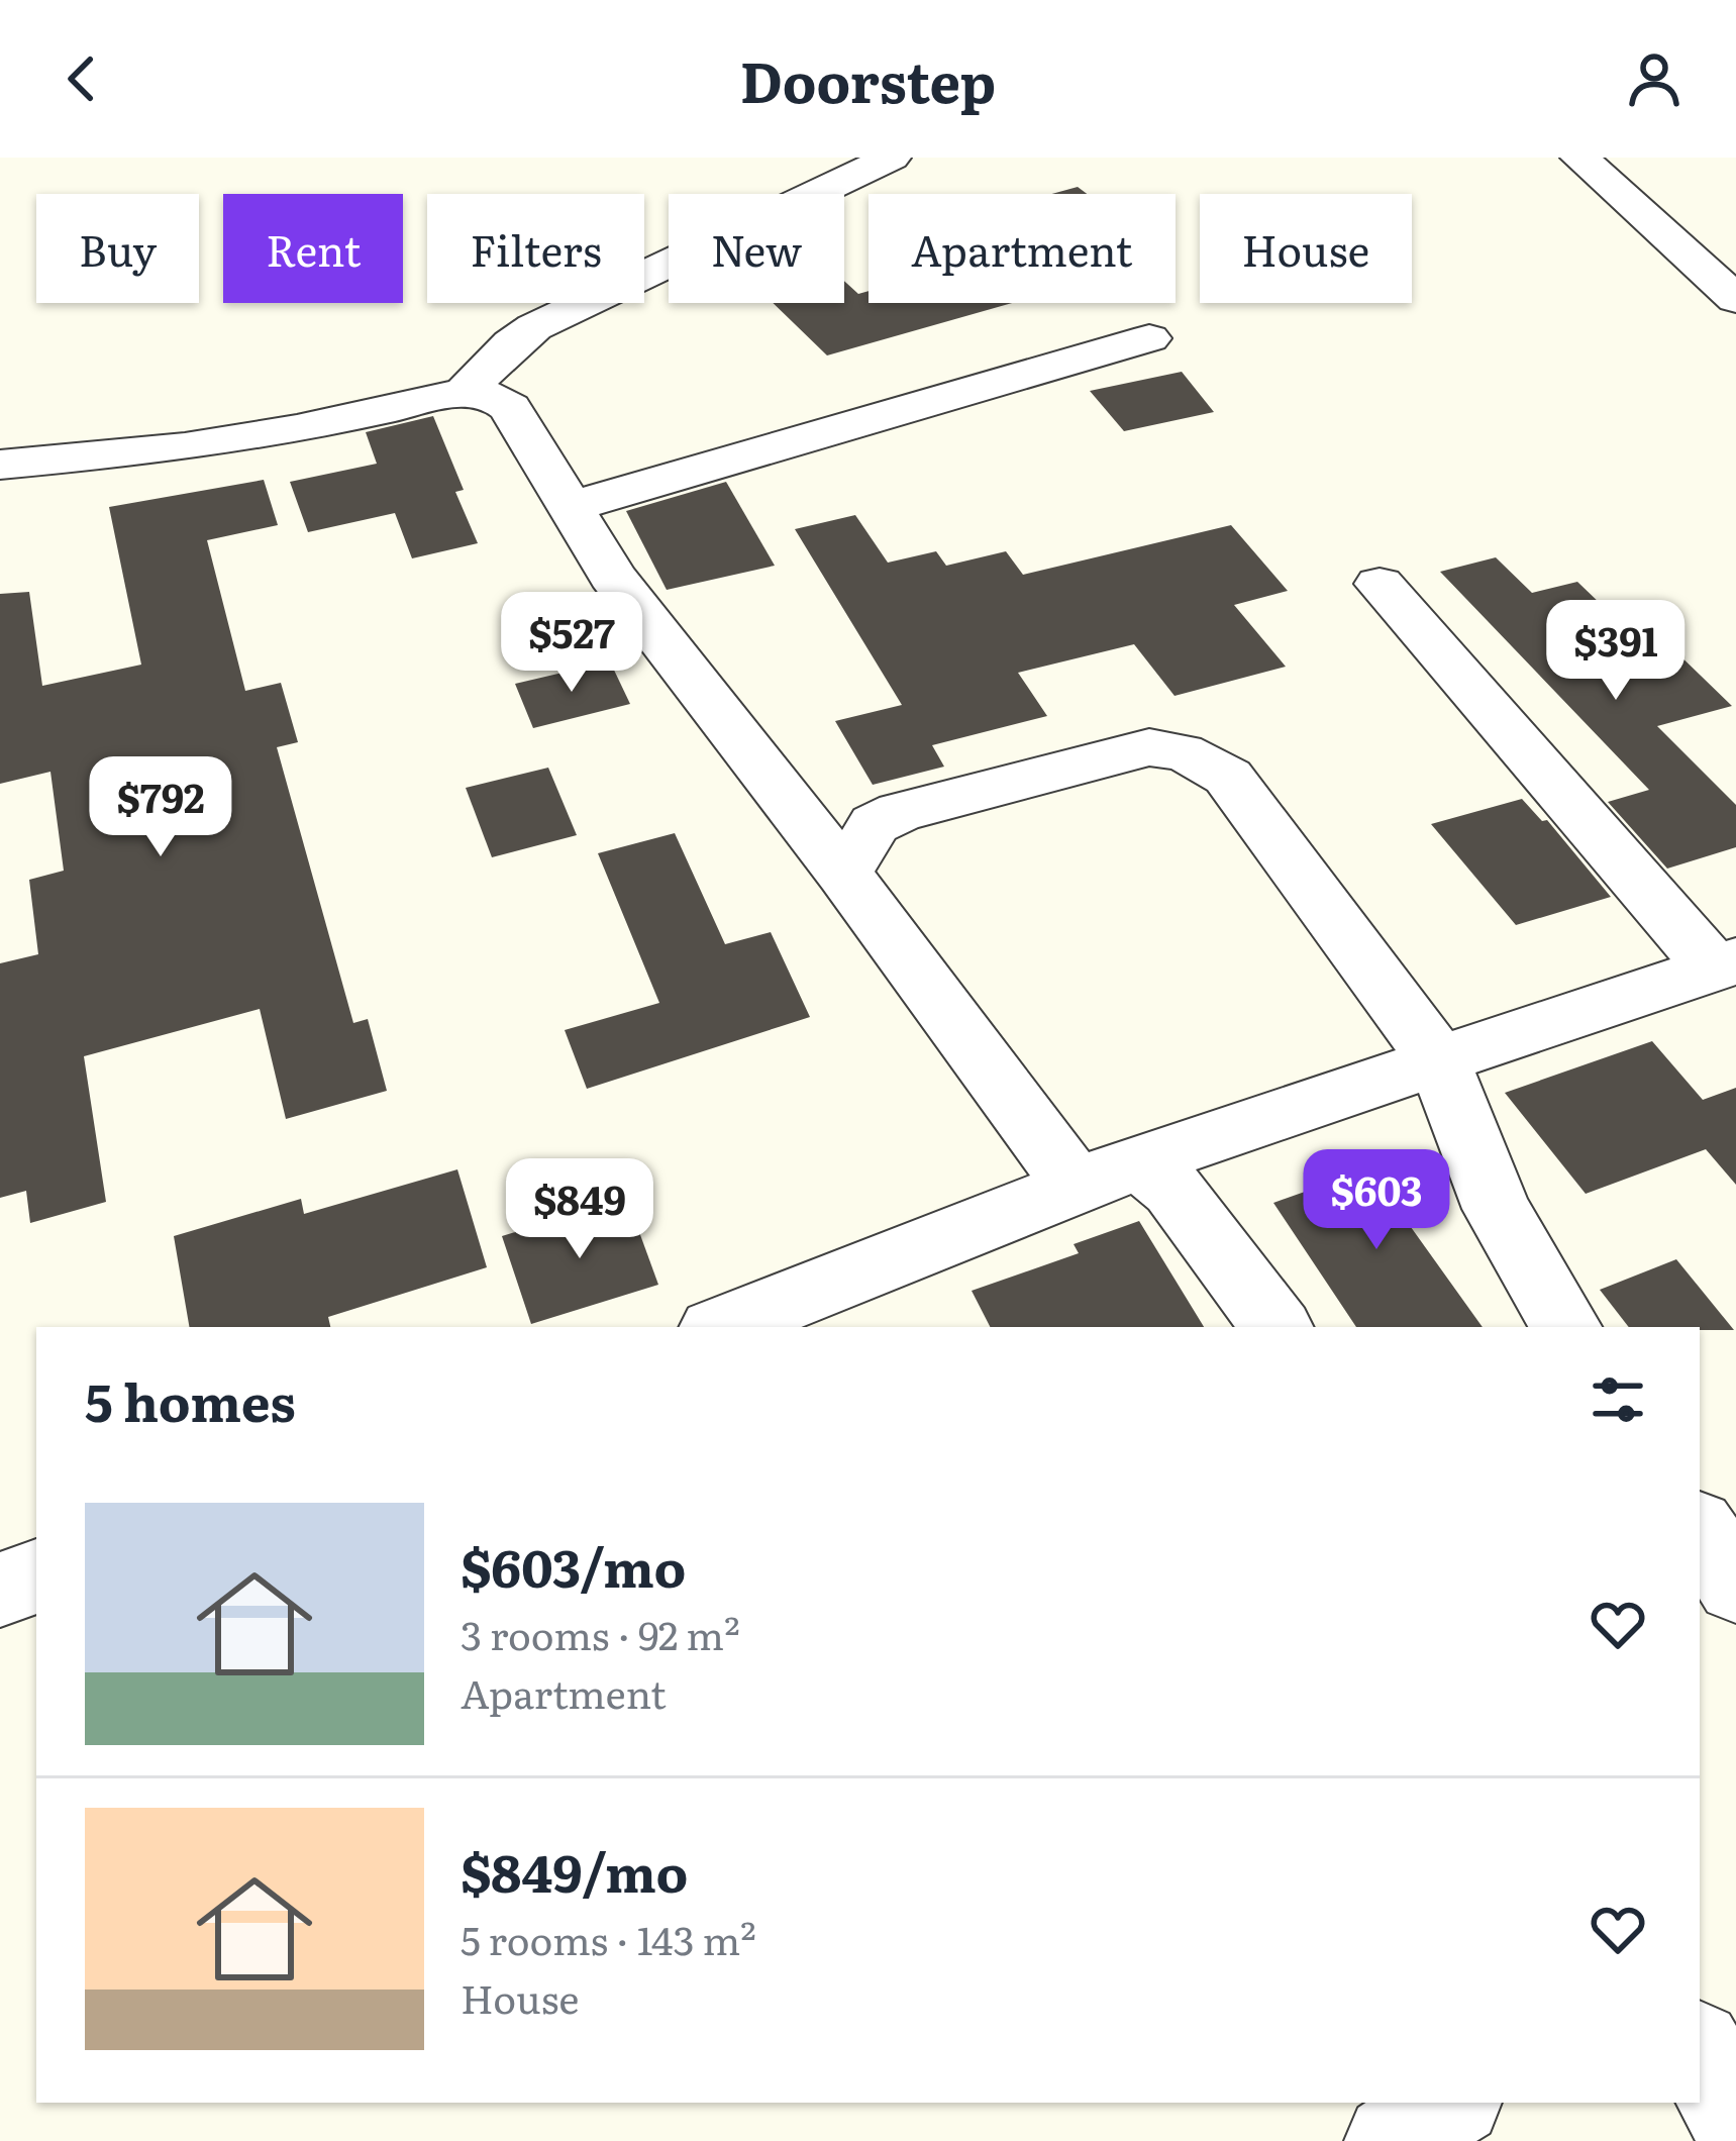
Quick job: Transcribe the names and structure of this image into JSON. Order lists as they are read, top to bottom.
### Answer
{
  "page": {
    "header": "Doorstep",
    "chip": [
      "Buy",
      "Rent",
      "Filters",
      "New",
      "Apartment",
      "House"
    ],
    "price": [
      "$527",
      "$391",
      "$792",
      "$603",
      "$849"
    ],
    "heading": "5 homes",
    "list": [
      {
        "name": "$603/mo",
        "note": "3 rooms · 92 m² · Apartment"
      },
      {
        "name": "$849/mo",
        "note": "5 rooms · 143 m² · House"
      }
    ]
  }
}
